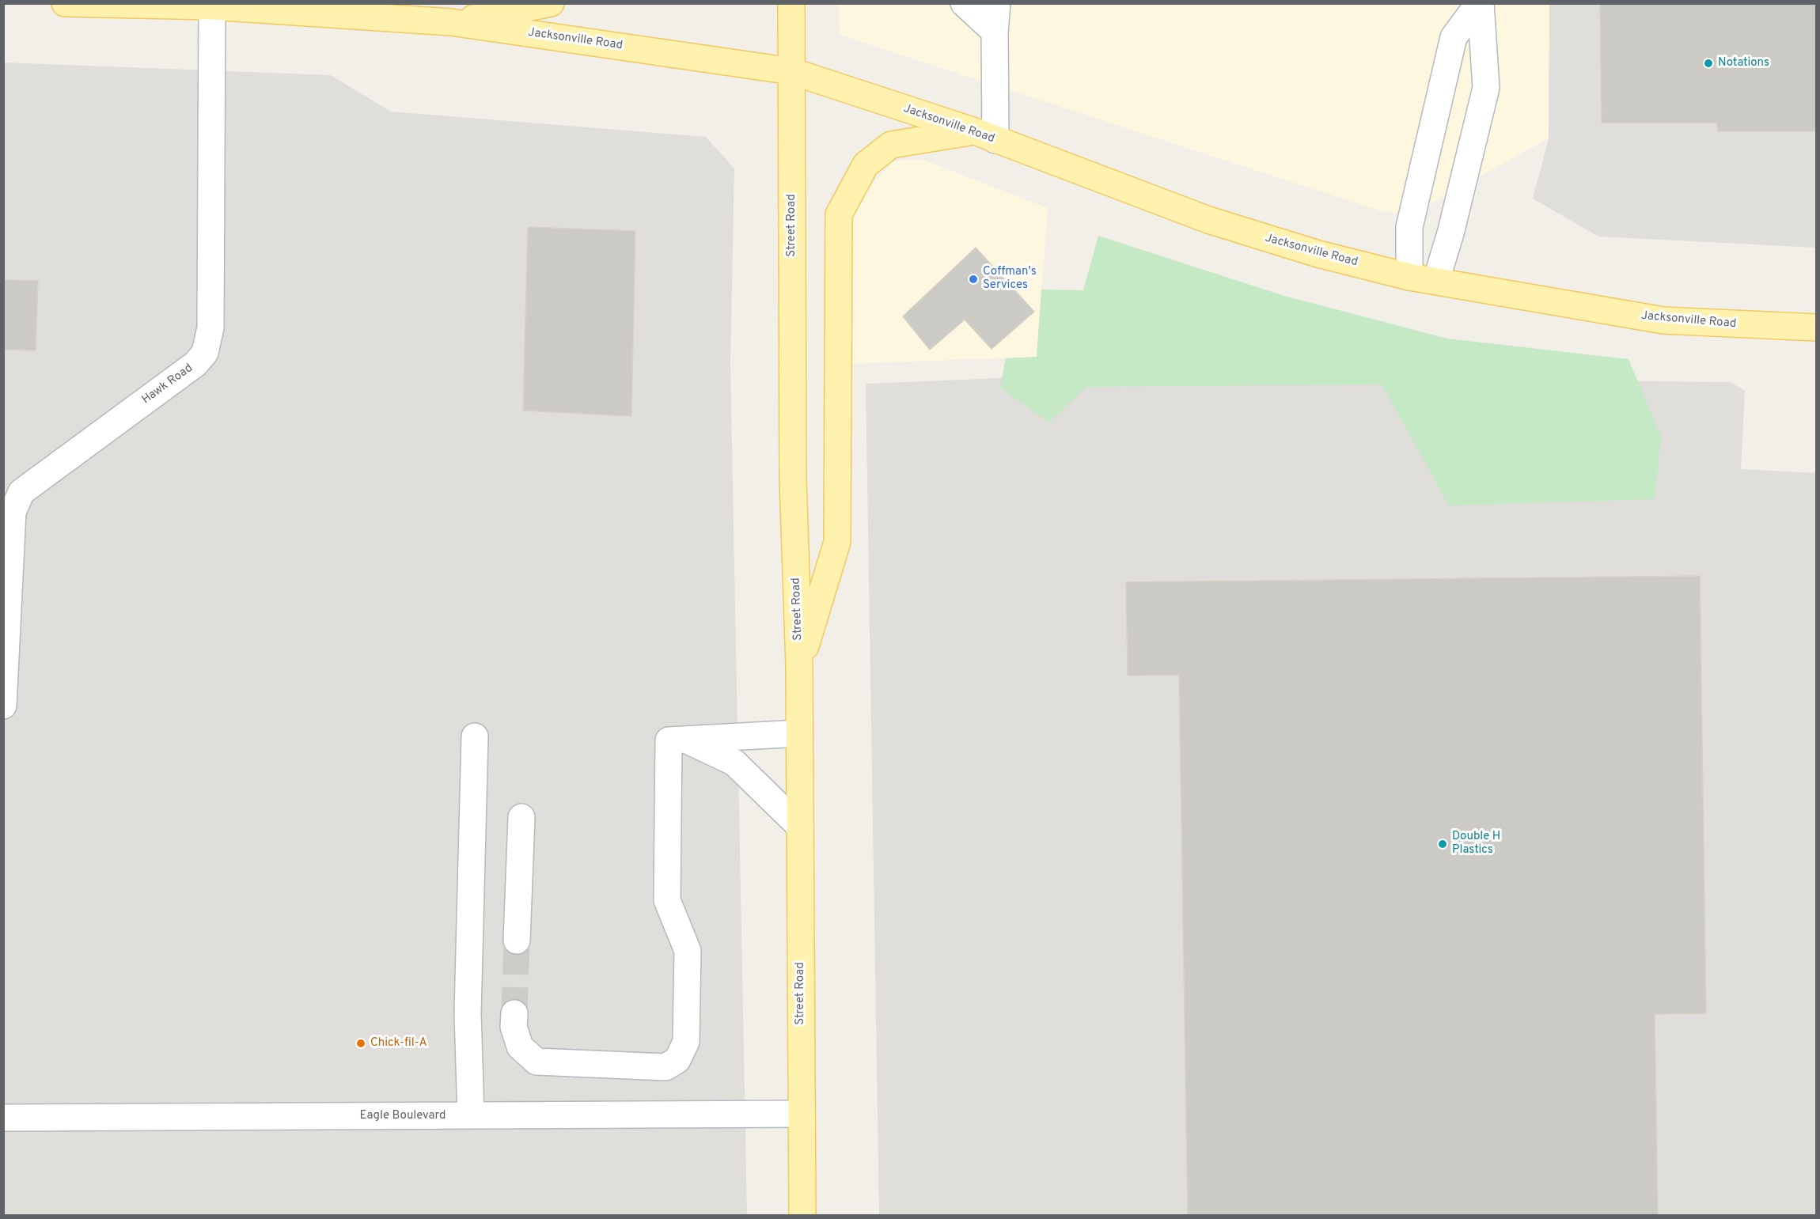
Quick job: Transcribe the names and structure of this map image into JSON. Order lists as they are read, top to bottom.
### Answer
{
  "streets": {
    "main road": ["Jacksonville Road", "Street Road"],
    "street": ["Hawk Road", "Eagle Boulevard"]
  },
  "crossings": [
    ["Jacksonville Road", "Street Road"],
    ["Jacksonville Road", "Hawk Road"],
    ["Street Road", "Eagle Boulevard"]
  ],
  "places": [
    "Notations",
    "Coffman's Services",
    "Double H Plastics",
    "Chick-fil-A"
  ]
}
